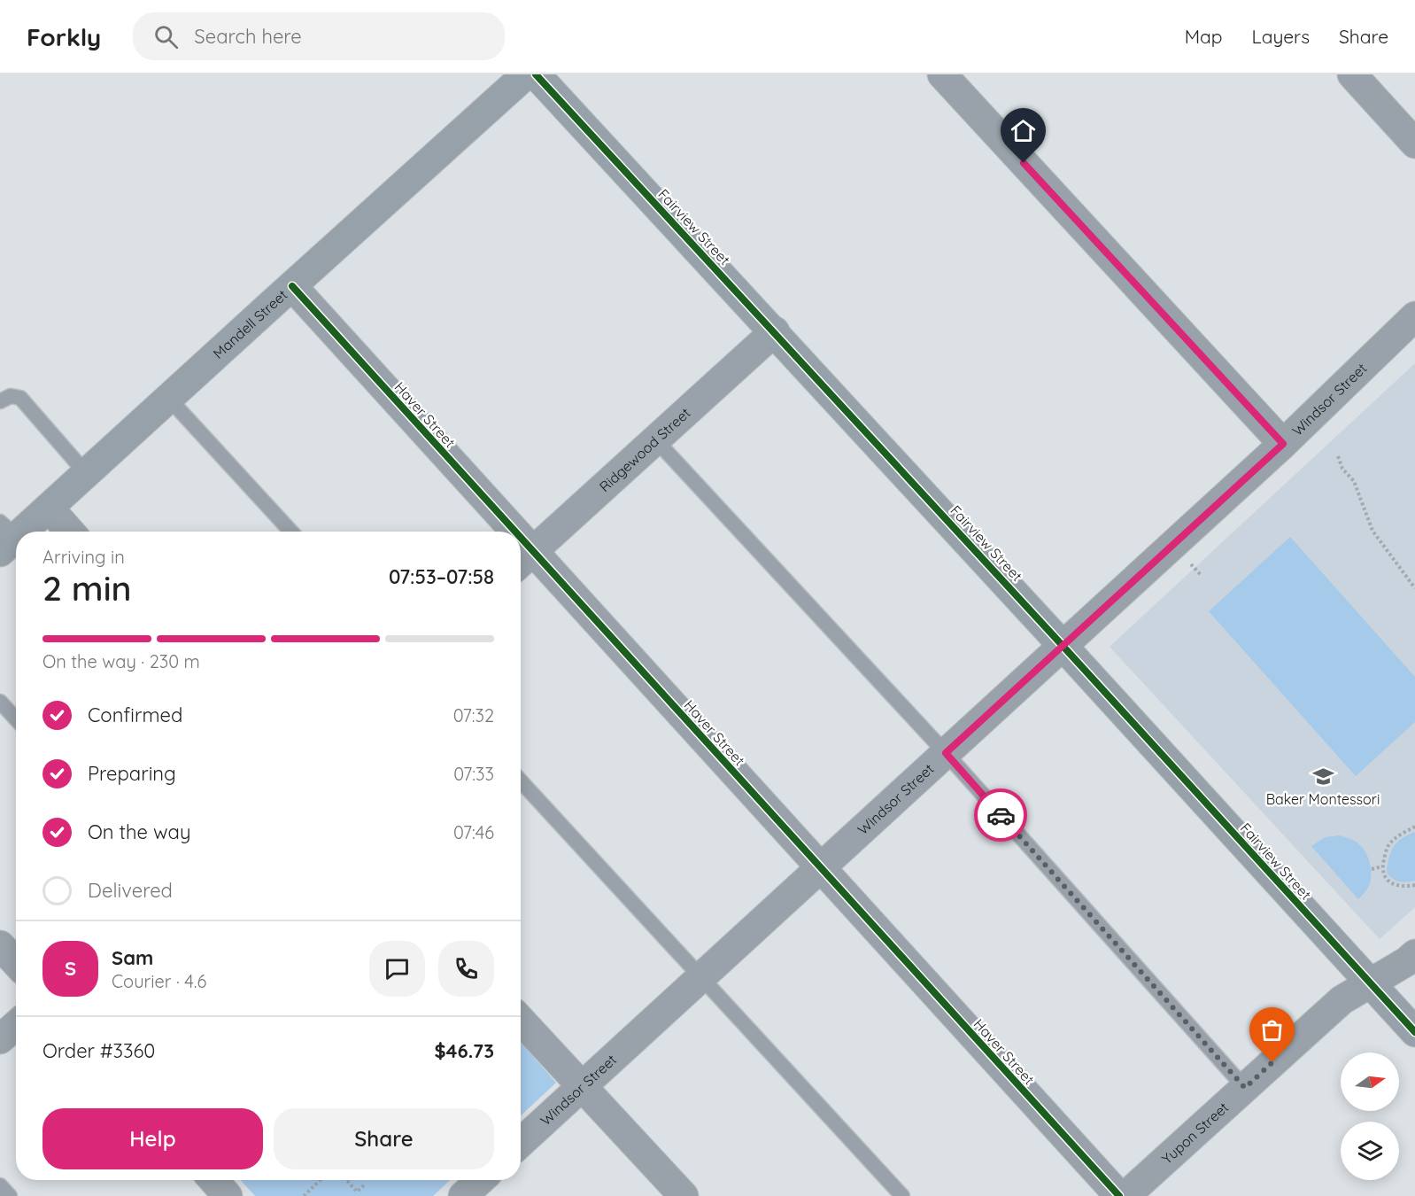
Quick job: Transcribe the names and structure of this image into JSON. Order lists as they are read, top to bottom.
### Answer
{
  "streets": {
    "street": [
      "Fairview Street",
      "Mandell Street",
      "Windsor Street",
      "Haver Street",
      "Ridgewood Street",
      "Yupon Street"
    ]
  },
  "crossings": [
    ["Fairview Street", "Windsor Street"],
    ["Fairview Street", "Ridgewood Street"],
    ["Fairview Street", "Yupon Street"],
    ["Mandell Street", "Haver Street"],
    ["Windsor Street", "Haver Street"],
    ["Haver Street", "Ridgewood Street"]
  ],
  "places": {
    "school or university": ["Baker Montessori"]
  },
  "north": "right",
  "page": {
    "header": "Forkly",
    "search": "Search here",
    "nav": ["Map", "Layers", "Share"],
    "heading": ["2 min", "Arriving in", "07:53–07:58"],
    "panel": [
      "Sam",
      "Courier · 4.6",
      "Order #3360",
      "$46.73"
    ],
    "bar": "On the way · 230 m",
    "list": [
      ["Confirmed", "07:32"],
      ["Preparing", "07:33"],
      ["On the way", "07:46"],
      "Delivered"
    ],
    "round": "S",
    "buttons": ["Help", "Share"]
  }
}
